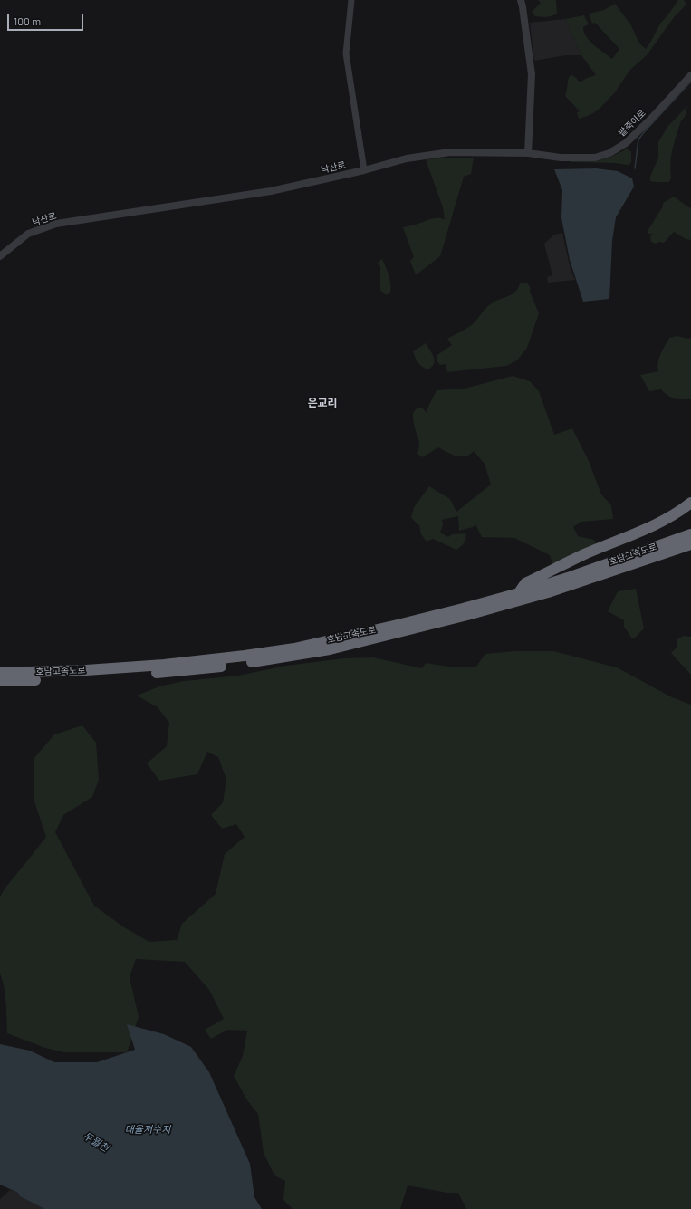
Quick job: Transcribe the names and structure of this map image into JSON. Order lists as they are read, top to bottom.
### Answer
{
  "streets": {
    "highway": ["호남고속도로"],
    "street": ["팥죽이로", "낙산로"]
  },
  "crossings": [
    ["팥죽이로", "낙산로"]
  ],
  "districts": ["은교리"],
  "water": ["대율저수지", "두월천"],
  "scale_bar": "100 m"
}
